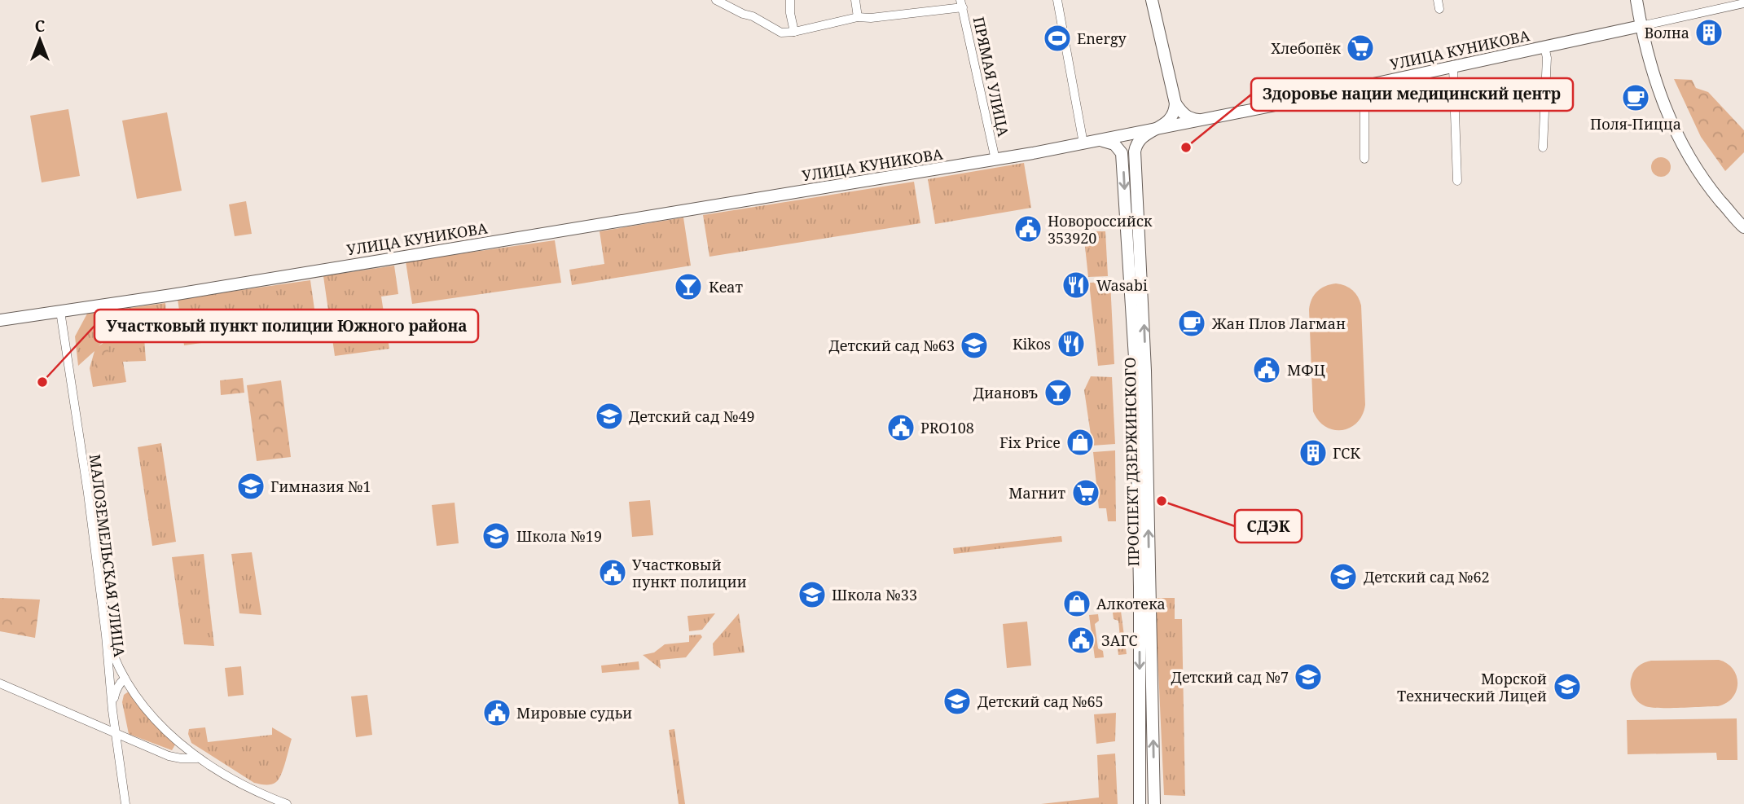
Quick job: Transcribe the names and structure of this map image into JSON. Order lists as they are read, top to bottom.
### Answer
{
  "streets": {
    "street": [
      "УЛИЦА КУНИКОВА",
      "ПРЯМАЯ УЛИЦА",
      "ПРОСПЕКТ ДЗЕРЖИНСКОГО",
      "МАЛОЗЕМЕЛЬСКАЯ УЛИЦА"
    ]
  },
  "crossings": [
    ["УЛИЦА КУНИКОВА", "ПРЯМАЯ УЛИЦА"],
    ["УЛИЦА КУНИКОВА", "МАЛОЗЕМЕЛЬСКАЯ УЛИЦА"]
  ],
  "places": {
    "building": ["Волна", "ГСК"],
    "sports": ["Energy"],
    "supermarket": ["Хлебопёк", "Магнит"],
    "cafe": ["Поля-Пицца", "Жан Плов Лагман"],
    "other": ["Здоровье нации медицинский центр", "Участковый пункт полиции Южного района", "СДЭК"],
    "public building": [
      "Новороссийск 353920",
      "МФЦ",
      "PRO108",
      "Участковый пункт полиции",
      "ЗАГС",
      "Мировые судьи"
    ],
    "restaurant": ["Wasabi", "Kikos"],
    "bar": ["Кеат", "Диановъ"],
    "school or university": [
      "Детский сад №63",
      "Детский сад №49",
      "Гимназия №1",
      "Школа №19",
      "Детский сад №62",
      "Школа №33",
      "Детский сад №7",
      "Морской Технический Лицей",
      "Детский сад №65"
    ],
    "shop": ["Fix Price", "Алкотека"]
  },
  "north": "top"
}
